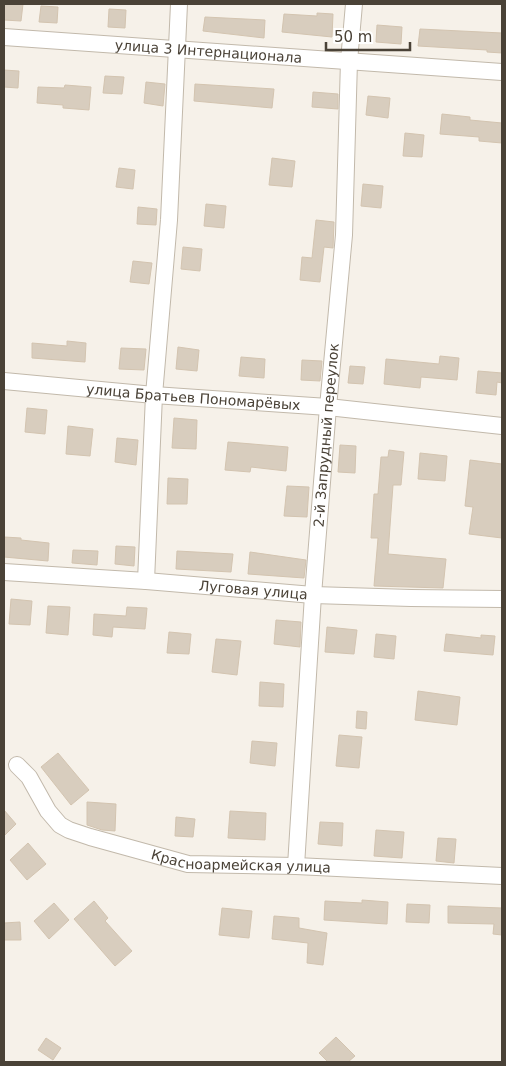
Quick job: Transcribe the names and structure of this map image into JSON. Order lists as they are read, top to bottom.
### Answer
{
  "streets": {
    "street": [
      "улица 3 Интернационала",
      "улица Братьев Пономарёвых",
      "2-й Запрудный переулок",
      "Луговая улица",
      "Красноармейская улица"
    ]
  },
  "crossings": [
    ["улица 3 Интернационала", "2-й Запрудный переулок"],
    ["улица Братьев Пономарёвых", "2-й Запрудный переулок"],
    ["2-й Запрудный переулок", "Луговая улица"],
    ["2-й Запрудный переулок", "Красноармейская улица"]
  ],
  "scale_bar": "50 m"
}
